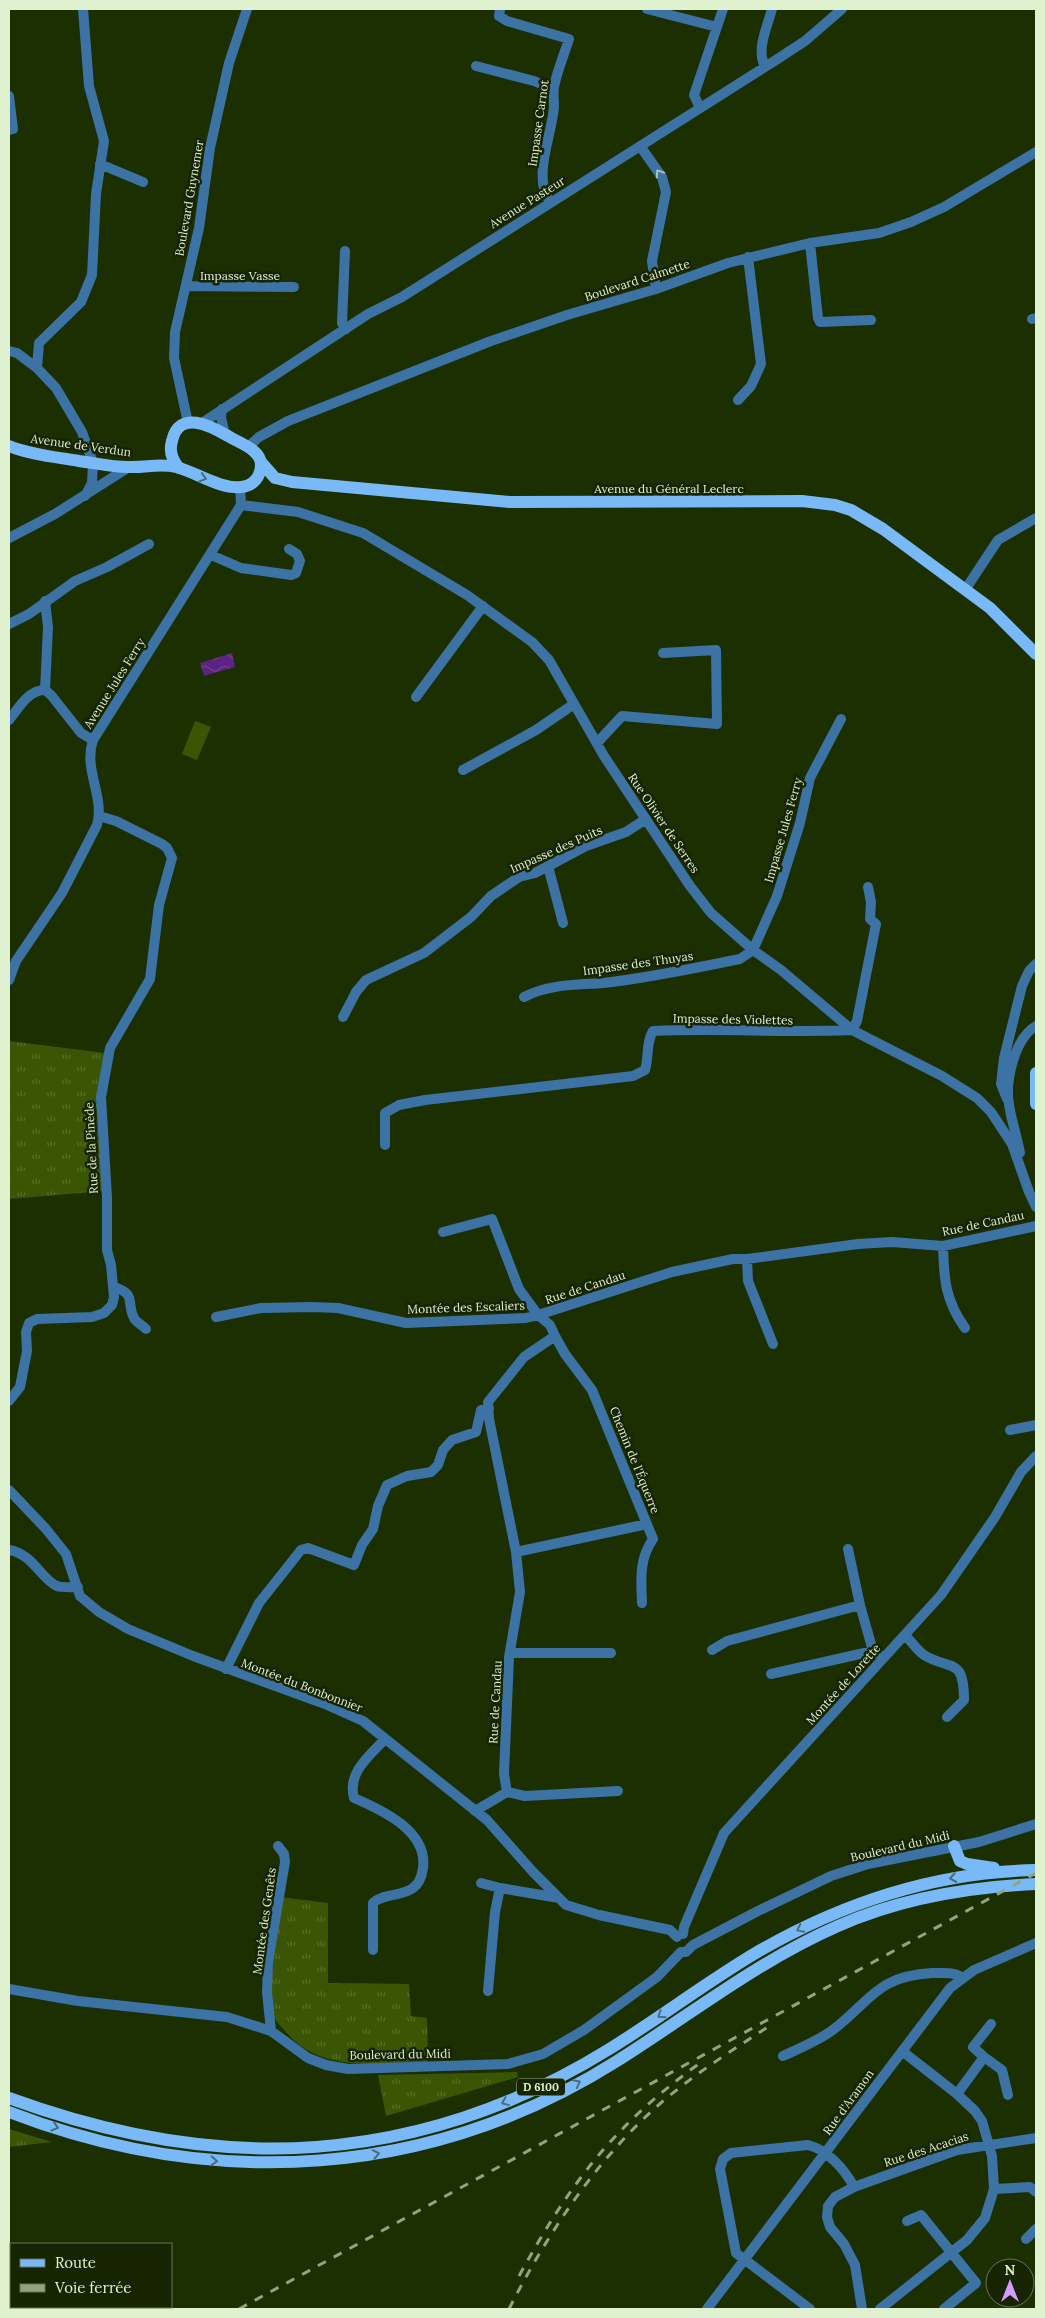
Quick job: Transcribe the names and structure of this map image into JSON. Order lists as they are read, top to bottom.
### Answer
{
  "streets": {
    "main road": ["Avenue de Verdun", "Avenue du Général Leclerc", "D 6100"],
    "street": [
      "Impasse Carnot",
      "Boulevard Guynemer",
      "Avenue Pasteur",
      "Impasse Vasse",
      "Boulevard Calmette",
      "Avenue Jules Ferry",
      "Rue Olivier de Serres",
      "Impasse Jules Ferry",
      "Impasse des Puits",
      "Impasse des Thuyas",
      "Impasse des Violettes",
      "Rue de la Pinède",
      "Rue de Candau",
      "Montée des Escaliers",
      "Chemin de l'Équerre",
      "Montée de Lorette",
      "Montée du Bonbonnier",
      "Boulevard du Midi",
      "Montée des Genêts",
      "Rue d'Aramon",
      "Rue des Acacias"
    ]
  },
  "crossings": [
    ["Impasse Carnot", "Avenue Pasteur"],
    ["Boulevard Guynemer", "Impasse Vasse"],
    ["Avenue Jules Ferry", "Rue Olivier de Serres"],
    ["Avenue Jules Ferry", "Rue de la Pinède"],
    ["Rue Olivier de Serres", "Impasse Jules Ferry"],
    ["Rue Olivier de Serres", "Impasse des Puits"],
    ["Rue Olivier de Serres", "Impasse des Thuyas"],
    ["Rue Olivier de Serres", "Impasse des Violettes"],
    ["Impasse Jules Ferry", "Impasse des Thuyas"],
    ["Rue de Candau", "Montée des Escaliers"],
    ["Rue de Candau", "Chemin de l'Équerre"],
    ["Montée de Lorette", "Montée du Bonbonnier"],
    ["Montée de Lorette", "Boulevard du Midi"],
    ["Montée du Bonbonnier", "Boulevard du Midi"],
    ["Boulevard du Midi", "Montée des Genêts"]
  ],
  "legend": ["Route", "Voie ferrée"],
  "north": "top"
}
